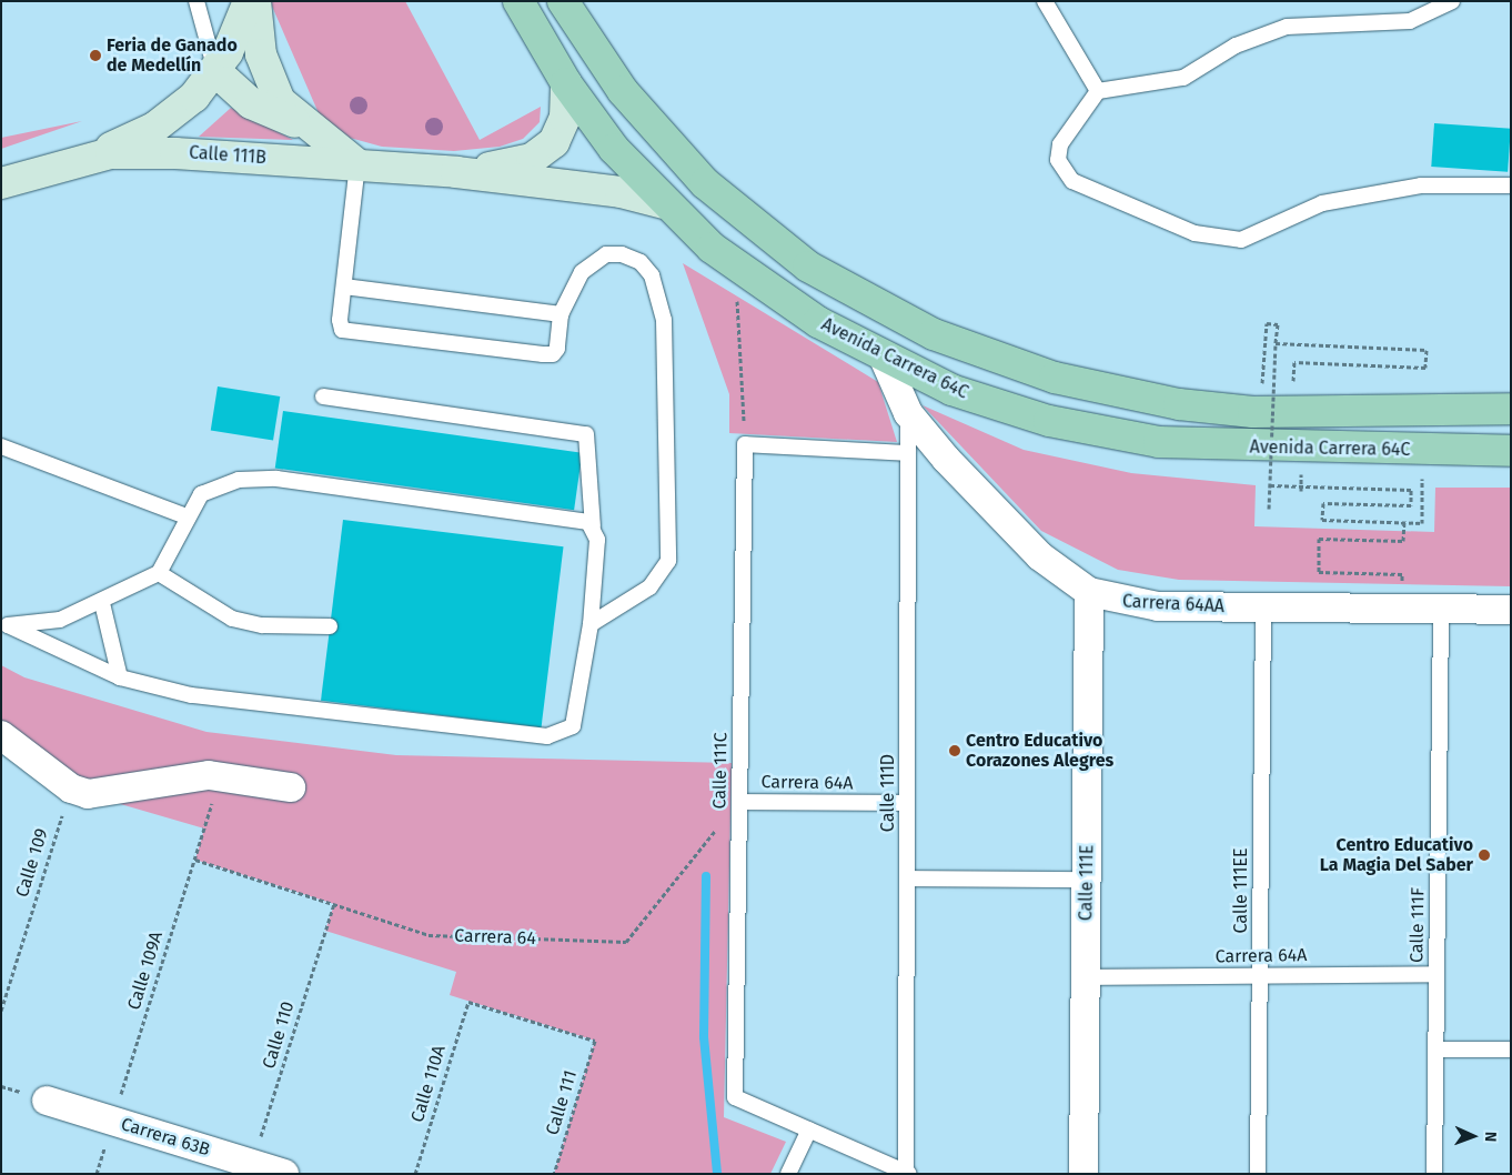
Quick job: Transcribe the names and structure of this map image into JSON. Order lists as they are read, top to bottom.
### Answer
{
  "streets": {
    "main road": ["Calle 111B", "Avenida Carrera 64C"],
    "street": ["Carrera 64AA", "Calle 111E", "Carrera 63B"],
    "lane": [
      "Calle 111C",
      "Carrera 64A",
      "Calle 111D",
      "Calle 111EE",
      "Calle 111F"
    ],
    "path": [
      "Calle 109",
      "Carrera 64",
      "Calle 109A",
      "Calle 110",
      "Calle 110A",
      "Calle 111"
    ]
  },
  "crossings": [
    ["Calle 111B", "Avenida Carrera 64C"],
    ["Avenida Carrera 64C", "Carrera 64AA"],
    ["Carrera 64AA", "Calle 111D"],
    ["Carrera 64AA", "Calle 111E"],
    ["Carrera 64AA", "Calle 111EE"],
    ["Carrera 64AA", "Calle 111F"],
    ["Calle 111C", "Carrera 64A"],
    ["Calle 111C", "Carrera 64"],
    ["Carrera 64A", "Calle 111D"],
    ["Carrera 64A", "Calle 111E"],
    ["Carrera 64A", "Calle 111EE"],
    ["Carrera 64A", "Calle 111F"],
    ["Carrera 64A", "Carrera 64"],
    ["Carrera 64", "Calle 109A"],
    ["Carrera 64", "Calle 110"],
    ["Calle 109A", "Carrera 63B"],
    ["Calle 110", "Carrera 63B"],
    ["Calle 110A", "Calle 111"]
  ],
  "places": ["Feria de Ganado de Medellín", "Centro Educativo Corazones Alegres", "Centro Educativo La Magia Del Saber"],
  "north": "right"
}
